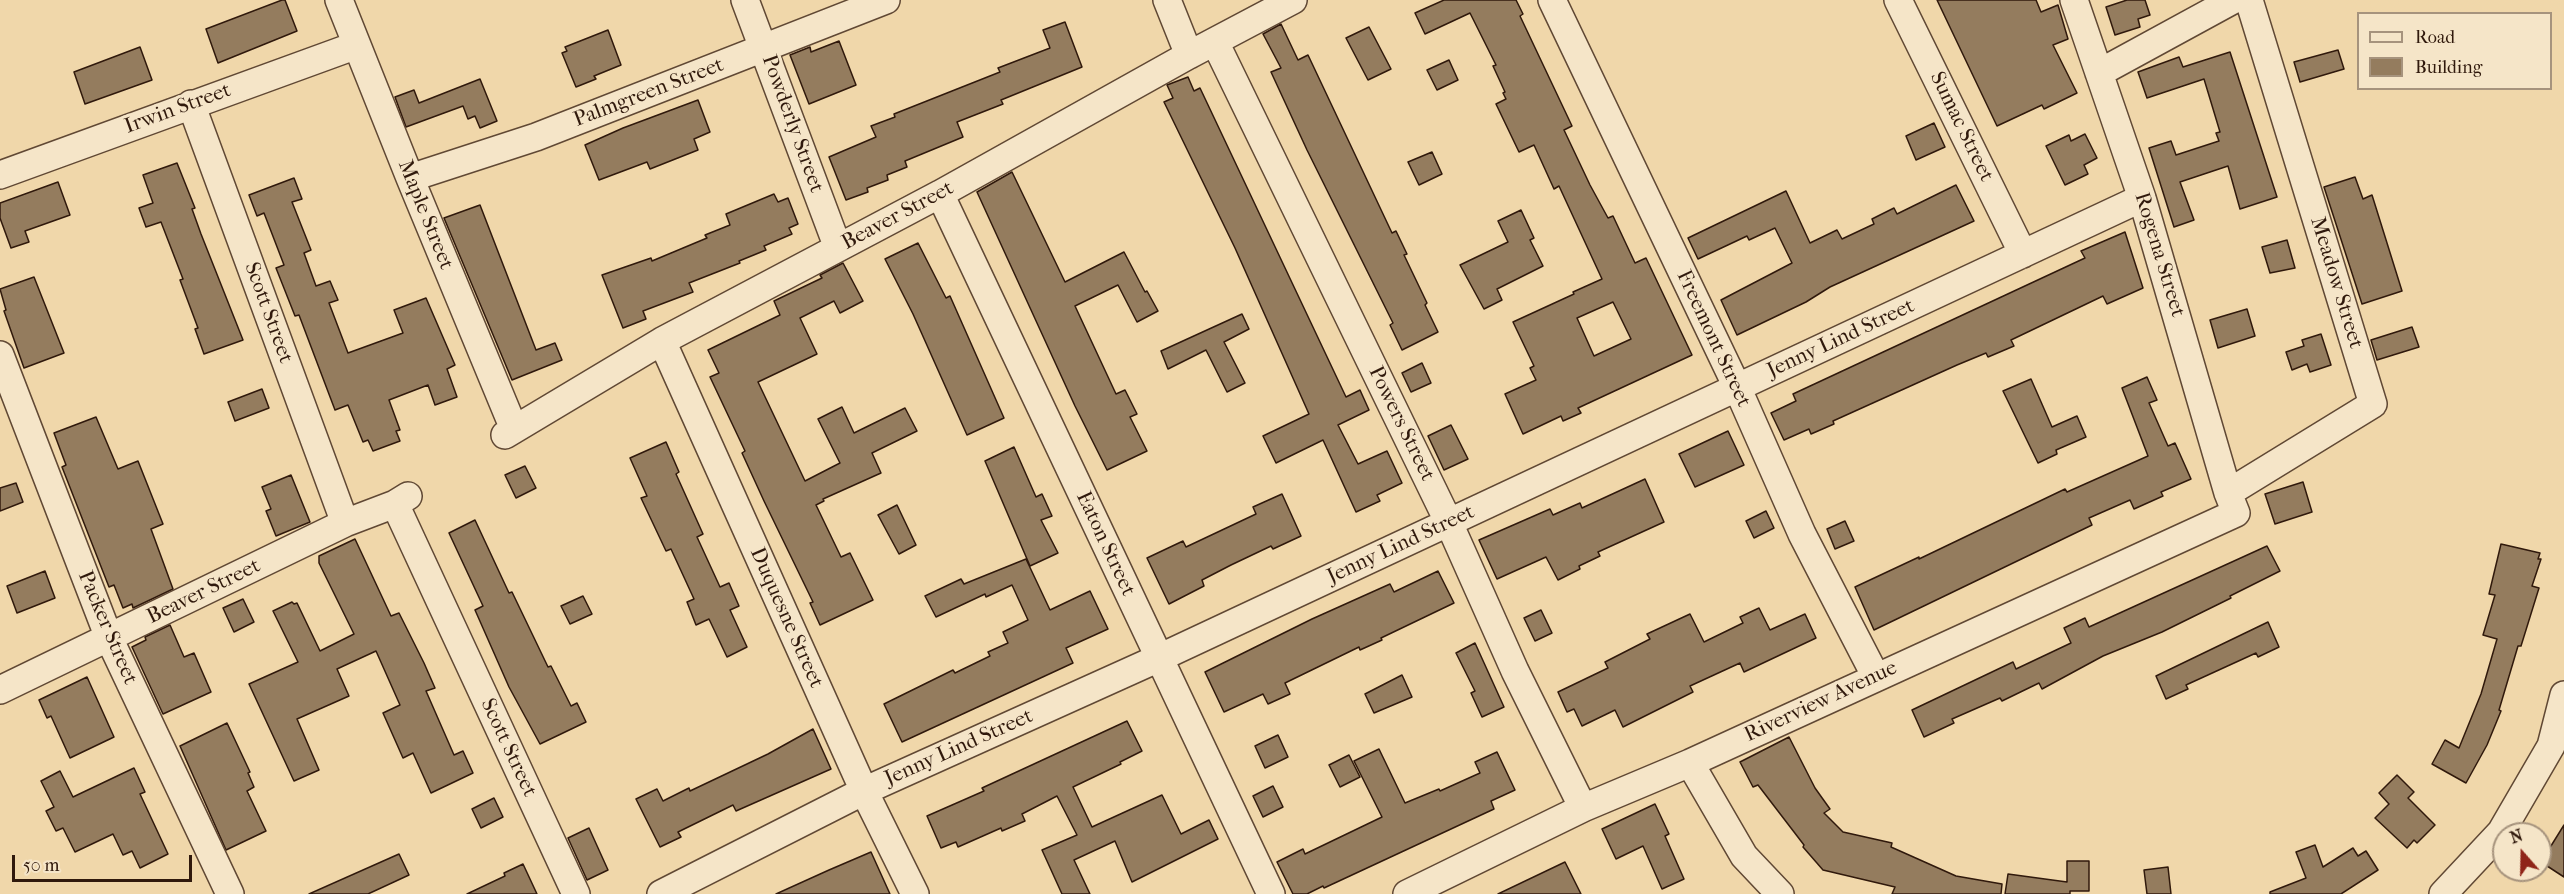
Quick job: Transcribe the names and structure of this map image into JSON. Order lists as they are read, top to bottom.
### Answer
{
  "streets": {
    "street": [
      "Palmgreen Street",
      "Irwin Street",
      "Powderly Street",
      "Sumac Street",
      "Maple Street",
      "Beaver Street",
      "Rogena Street",
      "Meadow Street",
      "Scott Street",
      "Freemont Street",
      "Jenny Lind Street",
      "Powers Street",
      "Eaton Street",
      "Duquesne Street",
      "Packer Street",
      "Riverview Avenue"
    ]
  },
  "crossings": [
    ["Palmgreen Street", "Powderly Street"],
    ["Palmgreen Street", "Maple Street"],
    ["Irwin Street", "Maple Street"],
    ["Irwin Street", "Scott Street"],
    ["Powderly Street", "Beaver Street"],
    ["Sumac Street", "Jenny Lind Street"],
    ["Maple Street", "Beaver Street"],
    ["Beaver Street", "Scott Street"],
    ["Beaver Street", "Powers Street"],
    ["Beaver Street", "Eaton Street"],
    ["Beaver Street", "Duquesne Street"],
    ["Beaver Street", "Packer Street"],
    ["Rogena Street", "Meadow Street"],
    ["Rogena Street", "Jenny Lind Street"],
    ["Rogena Street", "Riverview Avenue"],
    ["Meadow Street", "Riverview Avenue"],
    ["Freemont Street", "Jenny Lind Street"],
    ["Freemont Street", "Riverview Avenue"],
    ["Jenny Lind Street", "Powers Street"],
    ["Jenny Lind Street", "Eaton Street"],
    ["Jenny Lind Street", "Duquesne Street"],
    ["Powers Street", "Riverview Avenue"]
  ],
  "legend": ["Road", "Building"],
  "scale_bar": "50 m",
  "north": "top"
}
